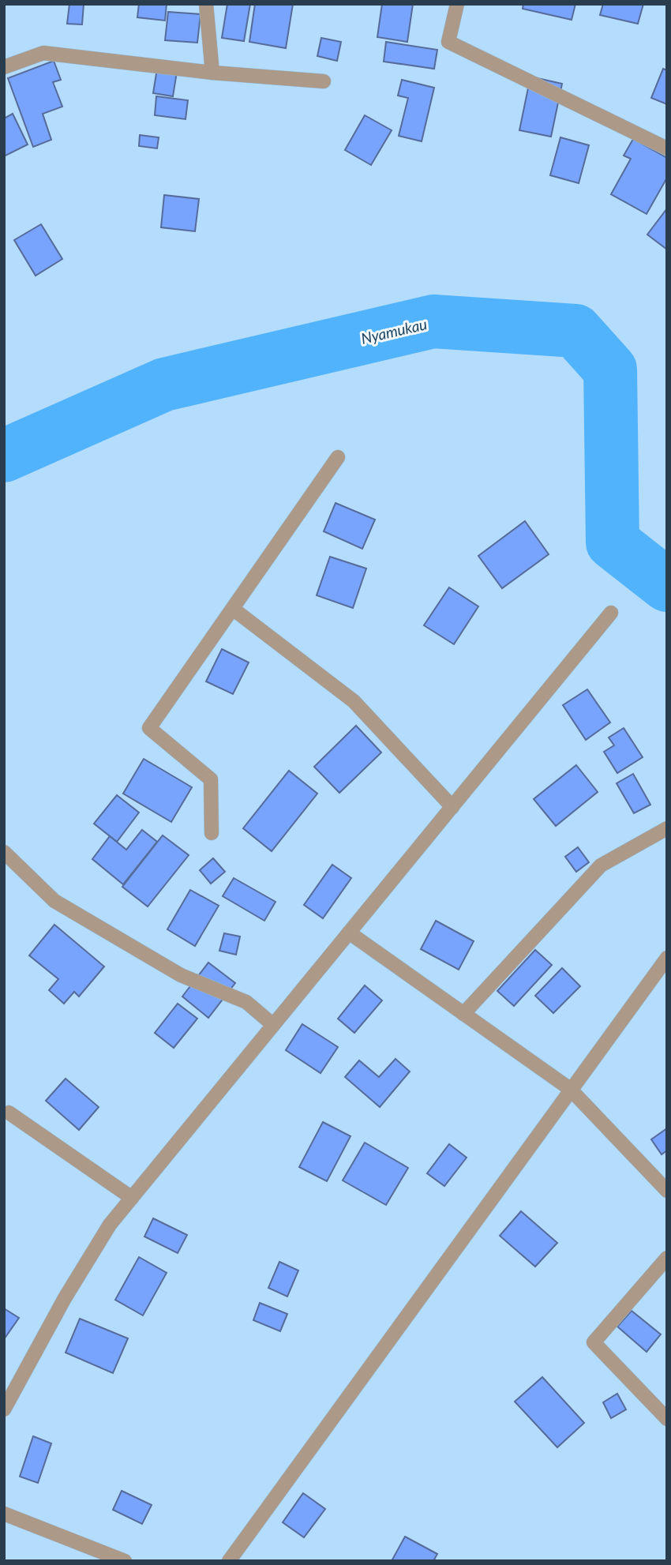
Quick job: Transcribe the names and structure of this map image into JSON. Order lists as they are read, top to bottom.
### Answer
{
  "water": ["Nyamukau"]
}
